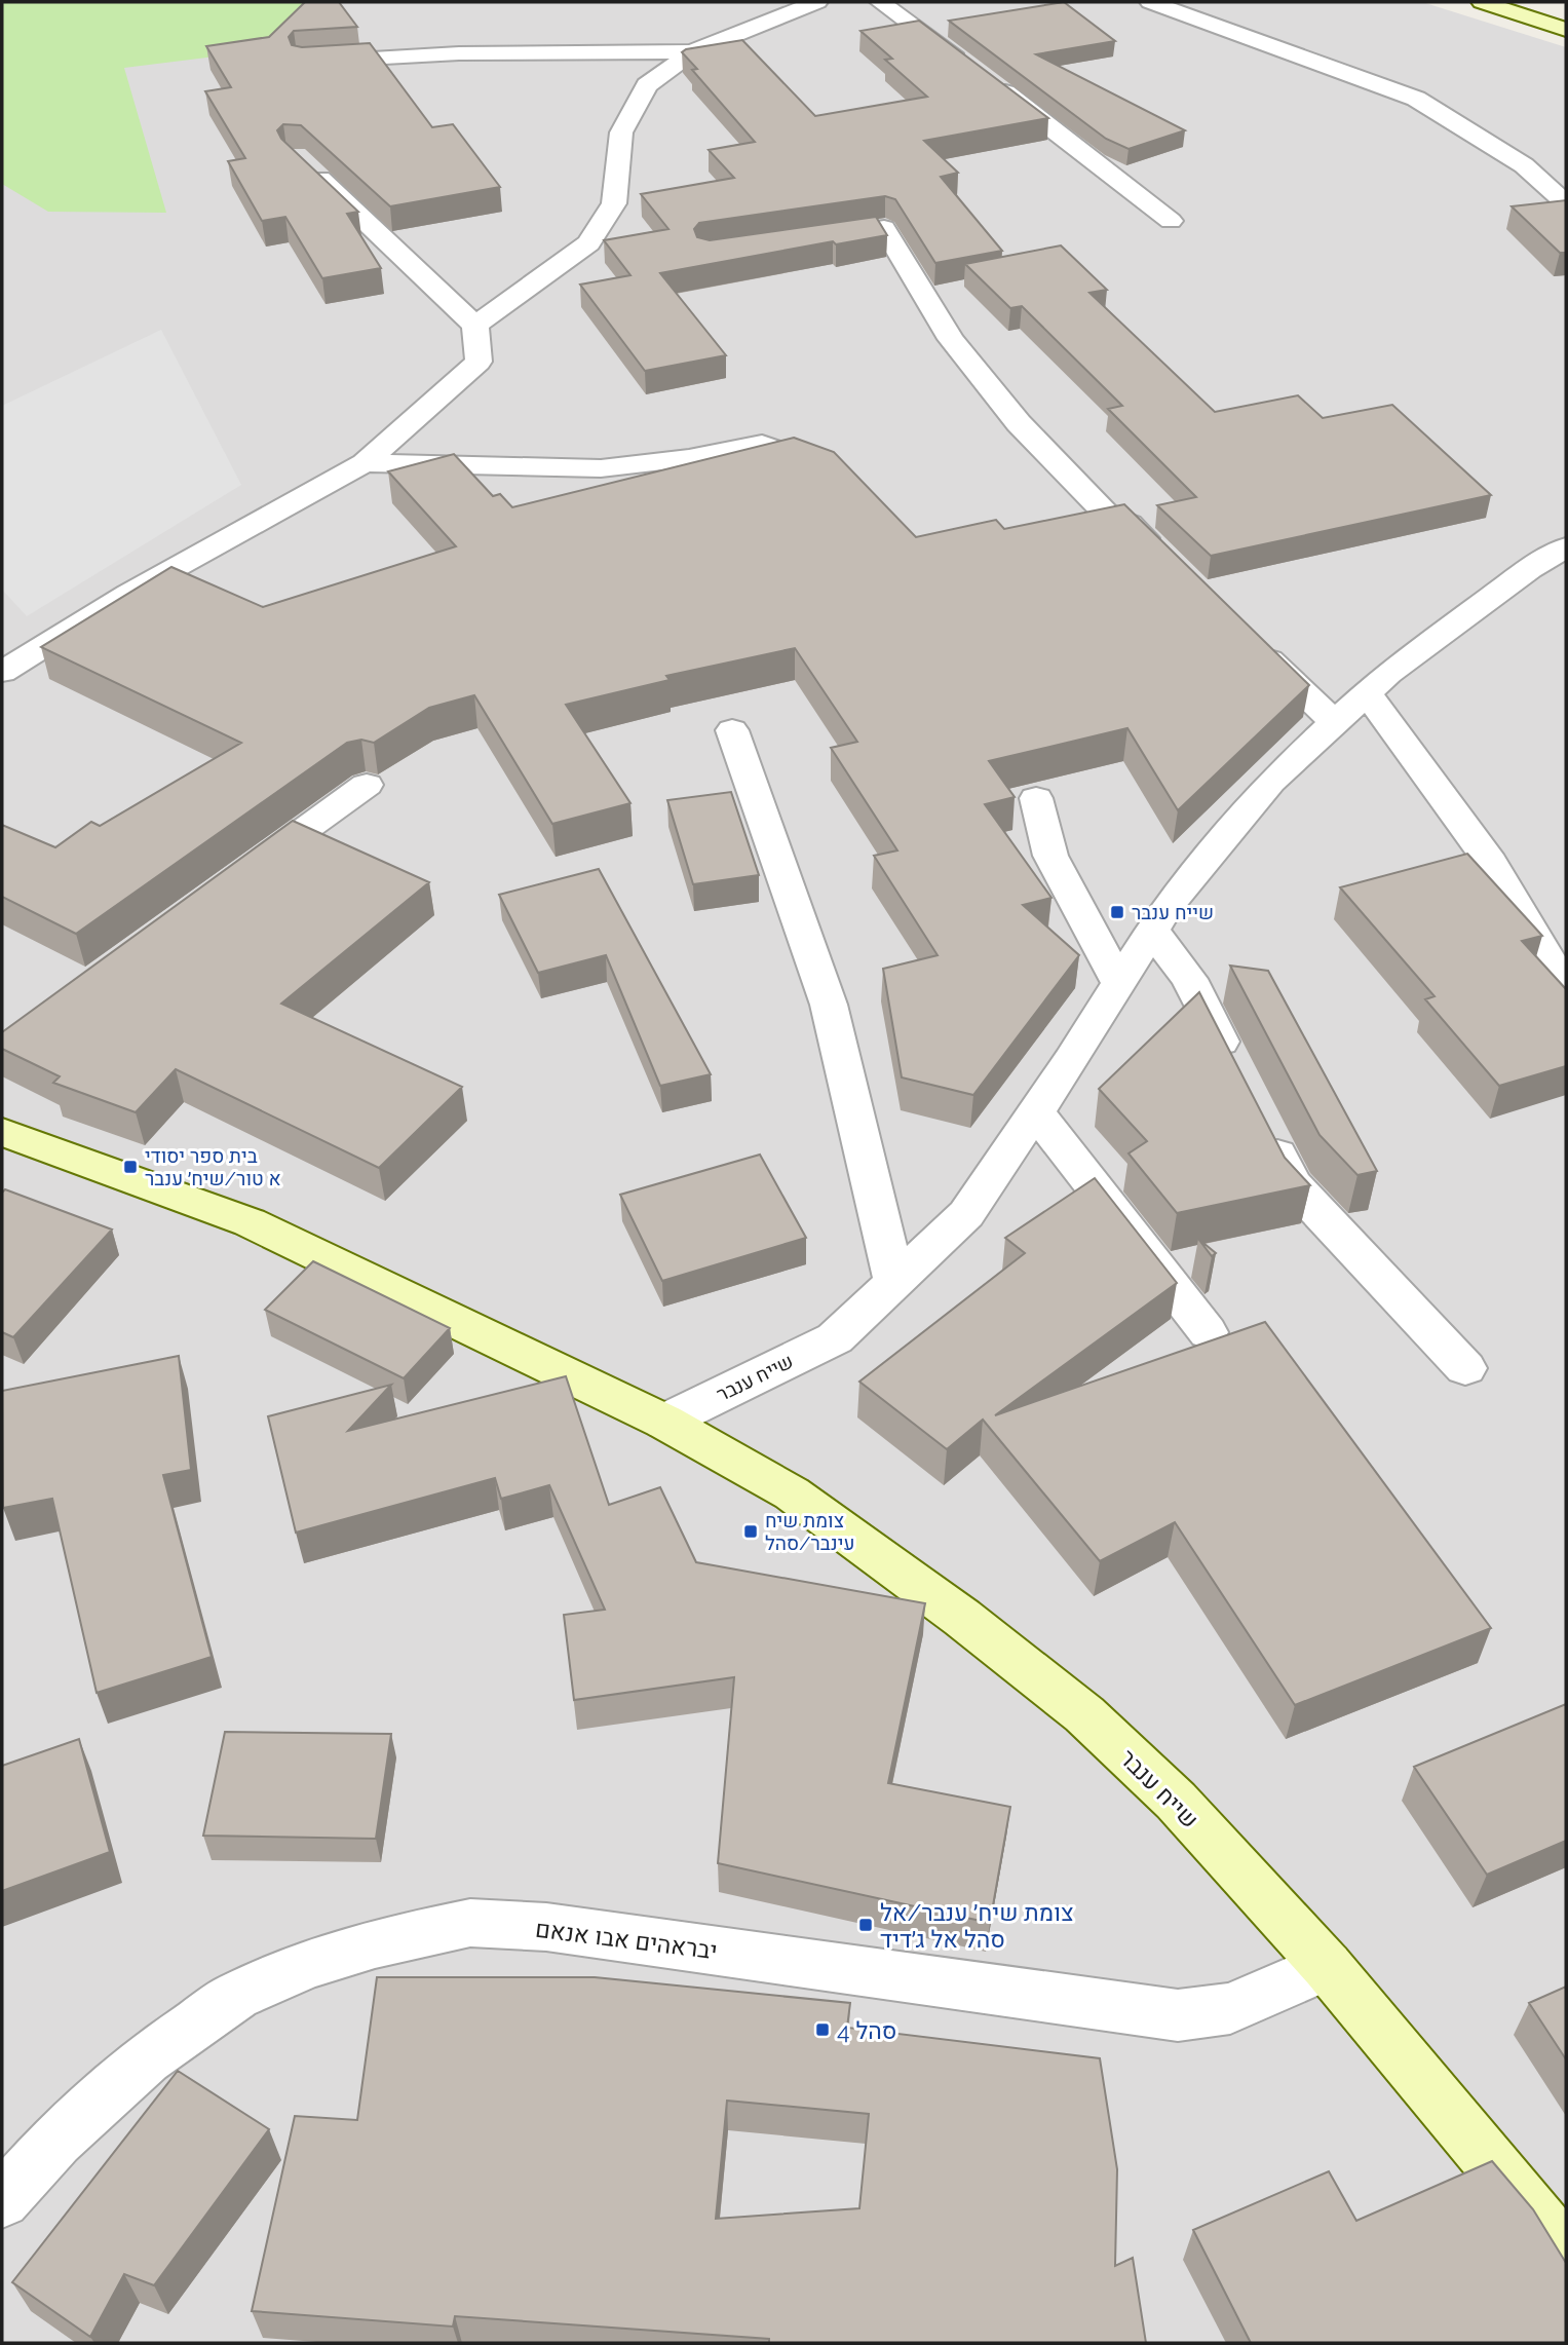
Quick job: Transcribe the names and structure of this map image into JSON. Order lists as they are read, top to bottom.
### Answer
{
  "streets": {
    "street": ["שייח ענבר", "יבראהים אבו אנאם"]
  },
  "crossings": [
    ["שייח ענבר", "יבראהים אבו אנאם"]
  ],
  "places": {
    "transit": [
      "שייח ענבר",
      "בית ספר יסודי א טור/שיח׳ ענבר",
      "צומת שיח עינבר/סהל",
      "צומת שיח׳ ענבר/אל סהל אל ג׳דיד",
      "סהל 4"
    ]
  }
}
